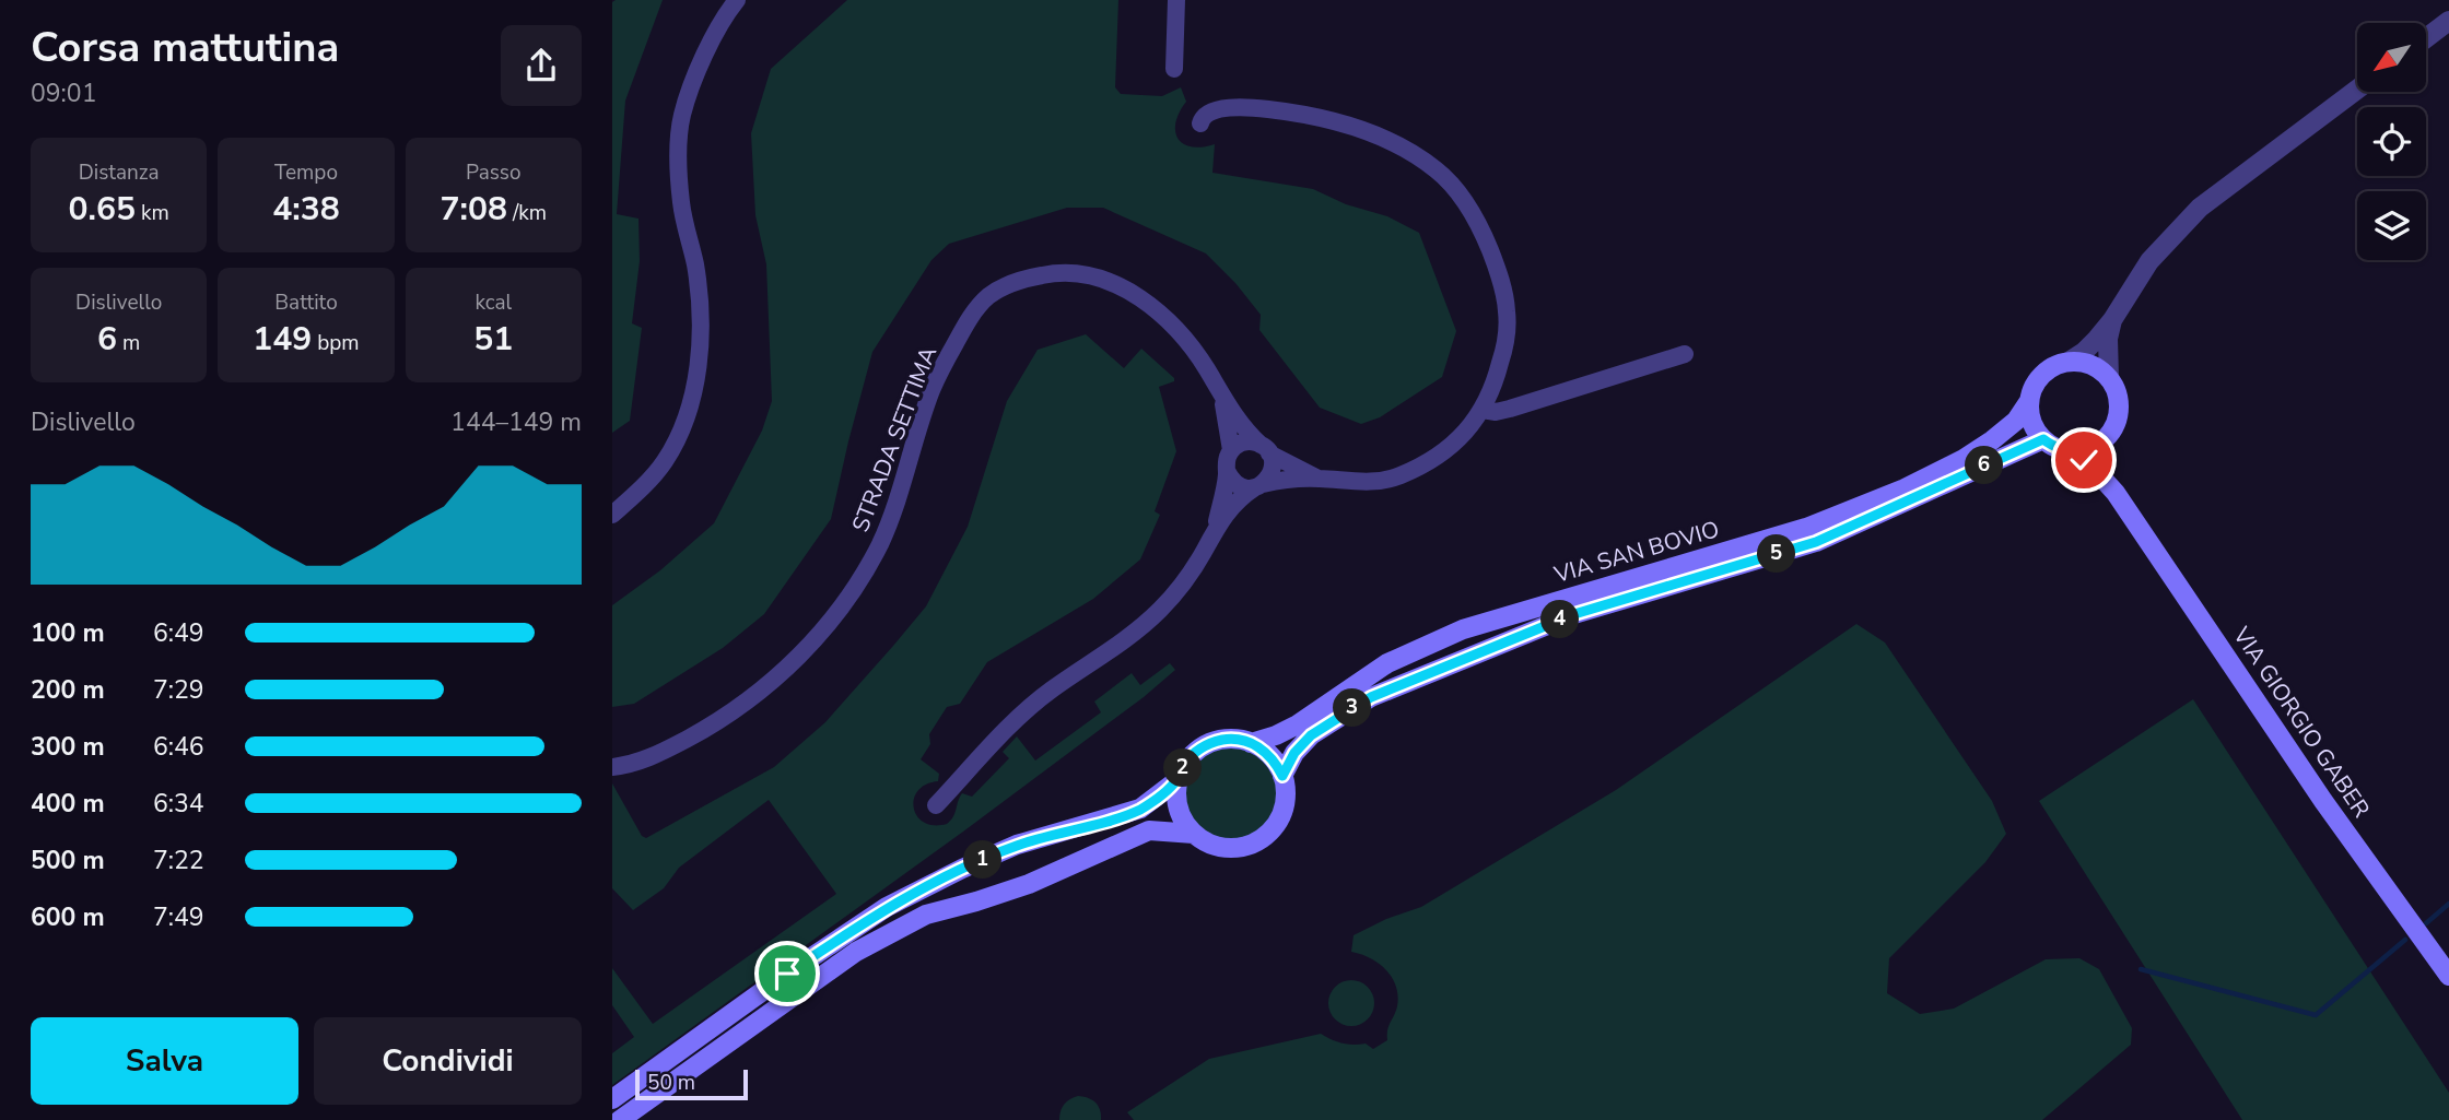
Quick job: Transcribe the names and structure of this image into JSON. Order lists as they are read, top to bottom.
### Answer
{
  "streets": {
    "main road": ["VIA SAN BOVIO", "VIA GIORGIO GABER"],
    "street": ["STRADA SETTIMA"]
  },
  "crossings": [
    ["VIA SAN BOVIO", "VIA GIORGIO GABER"]
  ],
  "scale_bar": "50 m",
  "north": "bottom left",
  "page": {
    "heading": ["Corsa mattutina", "09:01"],
    "stats": [
      ["Distanza", "0.65 km"],
      ["Tempo", "4:38"],
      ["Passo", "7:08 /km"],
      ["Dislivello", "6 m"],
      ["Battito", "149 bpm"],
      ["kcal", "51"]
    ],
    "chart": ["Dislivello", "144–149 m"],
    "pins": [
      "6",
      "5",
      "4",
      "3",
      "2",
      "1"
    ],
    "list": [
      {
        "name": "100 m",
        "note": "6:49"
      },
      {
        "name": "200 m",
        "note": "7:29"
      },
      {
        "name": "300 m",
        "note": "6:46"
      },
      {
        "name": "400 m",
        "note": "6:34"
      },
      {
        "name": "500 m",
        "note": "7:22"
      },
      {
        "name": "600 m",
        "note": "7:49"
      }
    ],
    "buttons": ["Salva", "Condividi"],
    "scale": "50 m"
  }
}
